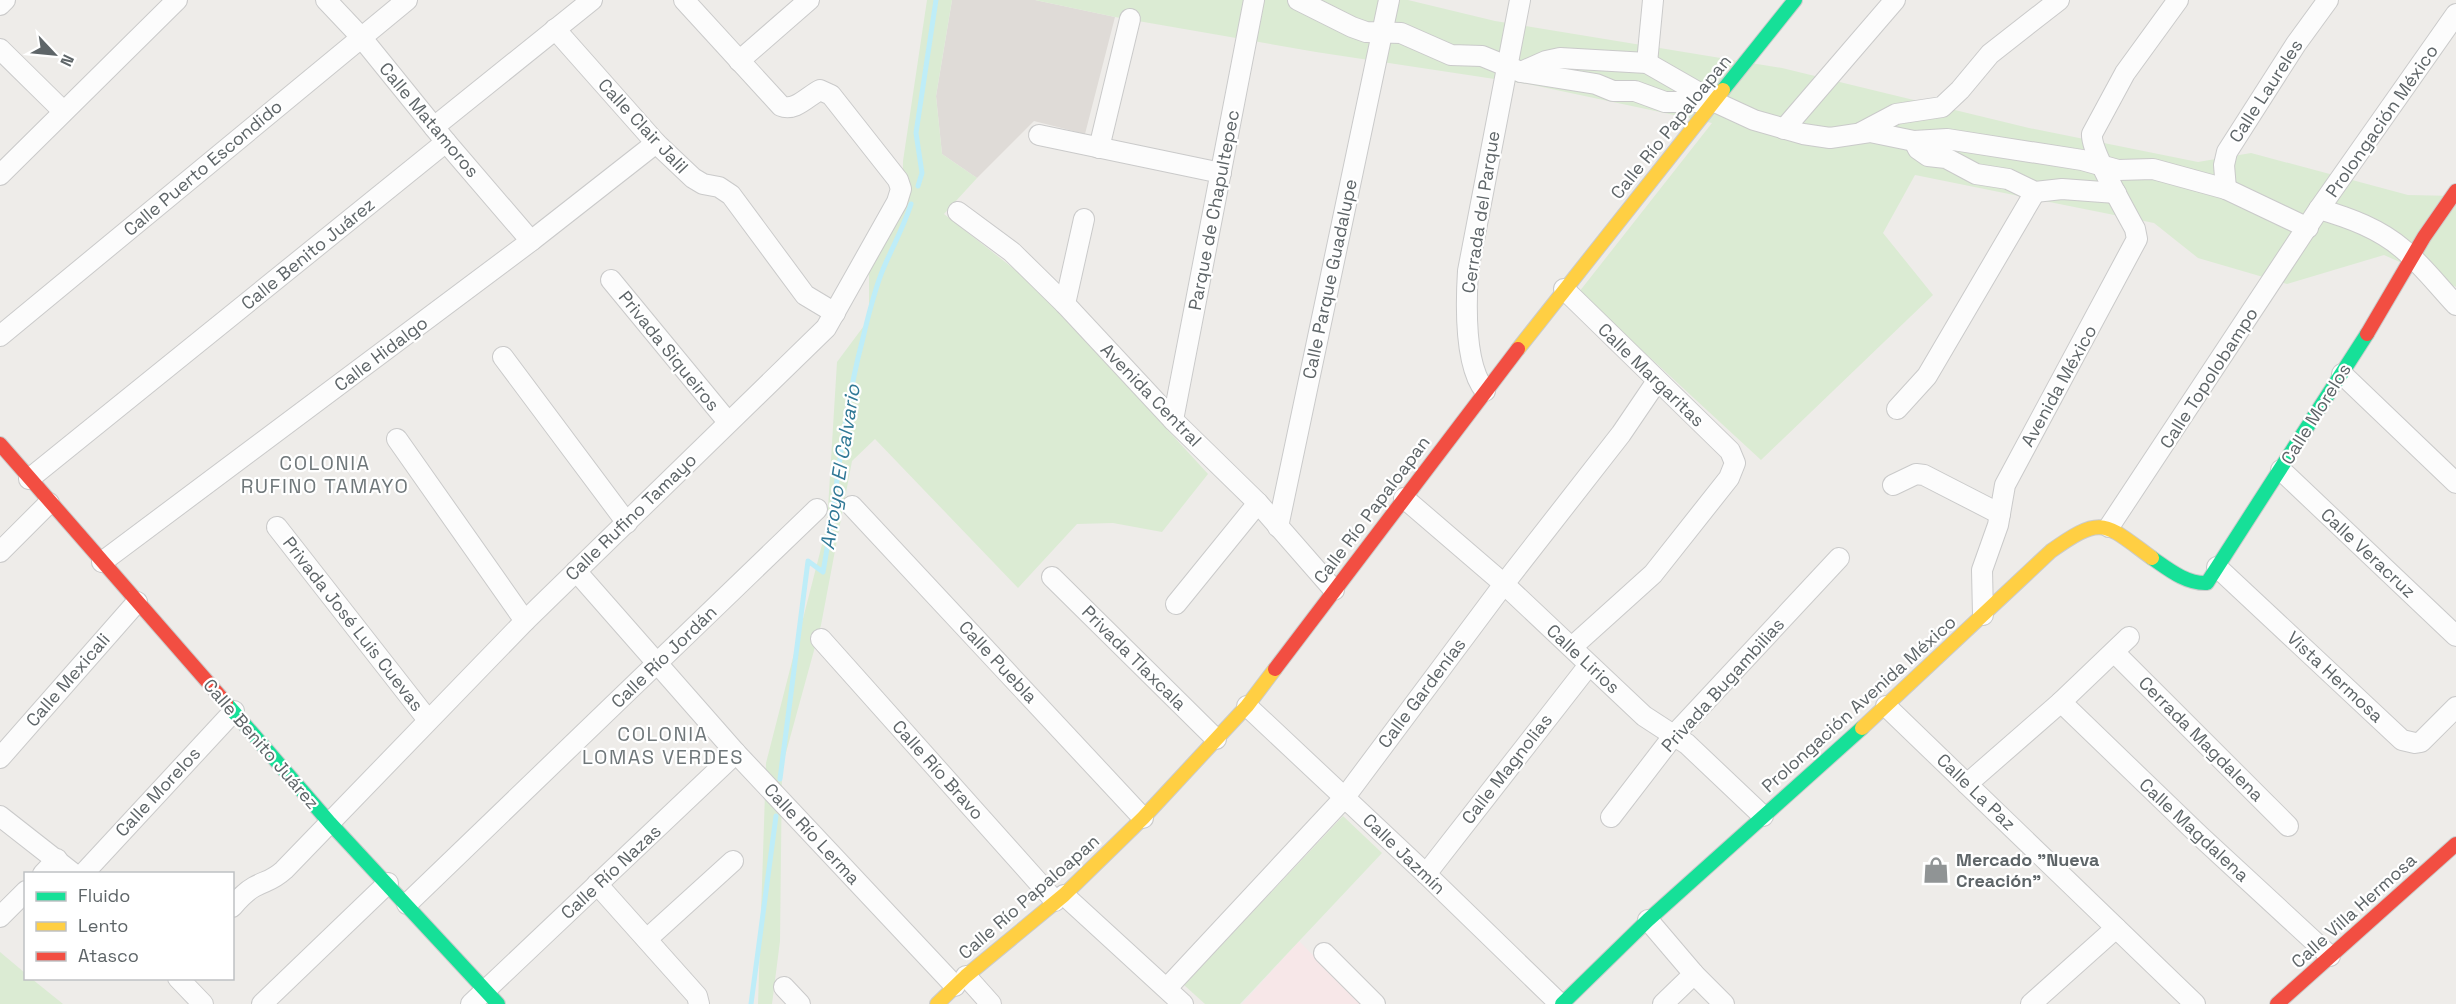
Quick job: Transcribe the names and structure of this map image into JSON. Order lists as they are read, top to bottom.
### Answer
{
  "streets": {
    "street": [
      "Calle Laureles",
      "Calle Matamoros",
      "Prolongación México",
      "Calle Clair Jalil",
      "Calle Río Papaloapan",
      "Calle Puerto Escondido",
      "Parque de Chapultepec",
      "Cerrada del Parque",
      "Calle Benito Juárez",
      "Calle Parque Guadalupe",
      "Privada Siqueiros",
      "Calle Hidalgo",
      "Calle Margaritas",
      "Calle Topolobampo",
      "Avenida México",
      "Avenida Central",
      "Calle Morelos",
      "Calle Rufino Tamayo",
      "Calle Veracruz",
      "Privada José Luis Cuevas",
      "Calle Río Jordán",
      "Privada Tlaxcala",
      "Calle Lirios",
      "Calle Puebla",
      "Vista Hermosa",
      "Calle Mexicali",
      "Privada Bugambilias",
      "Calle Gardenías",
      "Prolongación Avenida México",
      "Cerrada Magdalena",
      "Calle Magnolias",
      "Calle Río Bravo",
      "Calle La Paz",
      "Calle Magdalena",
      "Calle Río Lerma",
      "Calle Jazmín",
      "Calle Río Nazas",
      "Calle Villa Hermosa"
    ]
  },
  "crossings": [
    ["Calle Matamoros", "Calle Puerto Escondido"],
    ["Calle Matamoros", "Calle Benito Juárez"],
    ["Calle Matamoros", "Calle Hidalgo"],
    ["Prolongación México", "Calle Topolobampo"],
    ["Calle Clair Jalil", "Calle Benito Juárez"],
    ["Calle Clair Jalil", "Calle Hidalgo"],
    ["Calle Clair Jalil", "Calle Rufino Tamayo"],
    ["Calle Río Papaloapan", "Cerrada del Parque"],
    ["Calle Río Papaloapan", "Calle Margaritas"],
    ["Calle Río Papaloapan", "Avenida Central"],
    ["Calle Río Papaloapan", "Privada Tlaxcala"],
    ["Calle Río Papaloapan", "Calle Lirios"],
    ["Calle Río Papaloapan", "Calle Puebla"],
    ["Calle Río Papaloapan", "Calle Río Bravo"],
    ["Calle Río Papaloapan", "Calle Río Lerma"],
    ["Calle Río Papaloapan", "Calle Jazmín"],
    ["Parque de Chapultepec", "Avenida Central"],
    ["Calle Benito Juárez", "Calle Hidalgo"],
    ["Calle Benito Juárez", "Calle Morelos"],
    ["Calle Benito Juárez", "Calle Rufino Tamayo"],
    ["Calle Benito Juárez", "Calle Río Jordán"],
    ["Calle Benito Juárez", "Calle Mexicali"],
    ["Calle Benito Juárez", "Calle Río Nazas"],
    ["Calle Parque Guadalupe", "Avenida Central"],
    ["Privada Siqueiros", "Calle Rufino Tamayo"],
    ["Calle Margaritas", "Calle Lirios"],
    ["Calle Margaritas", "Calle Gardenías"],
    ["Calle Topolobampo", "Prolongación Avenida México"],
    ["Avenida México", "Prolongación Avenida México"],
    ["Calle Morelos", "Calle Veracruz"],
    ["Calle Morelos", "Vista Hermosa"],
    ["Calle Rufino Tamayo", "Privada José Luis Cuevas"],
    ["Calle Rufino Tamayo", "Calle Río Lerma"],
    ["Calle Río Jordán", "Calle Río Lerma"],
    ["Calle Lirios", "Privada Bugambilias"],
    ["Calle Lirios", "Calle Gardenías"],
    ["Calle Lirios", "Prolongación Avenida México"],
    ["Calle Lirios", "Calle Magnolias"],
    ["Calle Gardenías", "Calle Río Bravo"],
    ["Calle Gardenías", "Calle Jazmín"],
    ["Prolongación Avenida México", "Calle La Paz"],
    ["Prolongación Avenida México", "Calle Jazmín"],
    ["Calle Magnolias", "Calle Jazmín"],
    ["Calle Magdalena", "Calle Villa Hermosa"],
    ["Calle Río Lerma", "Calle Río Nazas"]
  ],
  "districts": ["COLONIA RUFINO TAMAYO", "COLONIA LOMAS VERDES"],
  "water": ["Arroyo El Calvario"],
  "places": {
    "shop": ["Mercado \"Nueva Creación\""]
  },
  "legend": ["Fluido", "Lento", "Atasco"],
  "north": "bottom right"
}
